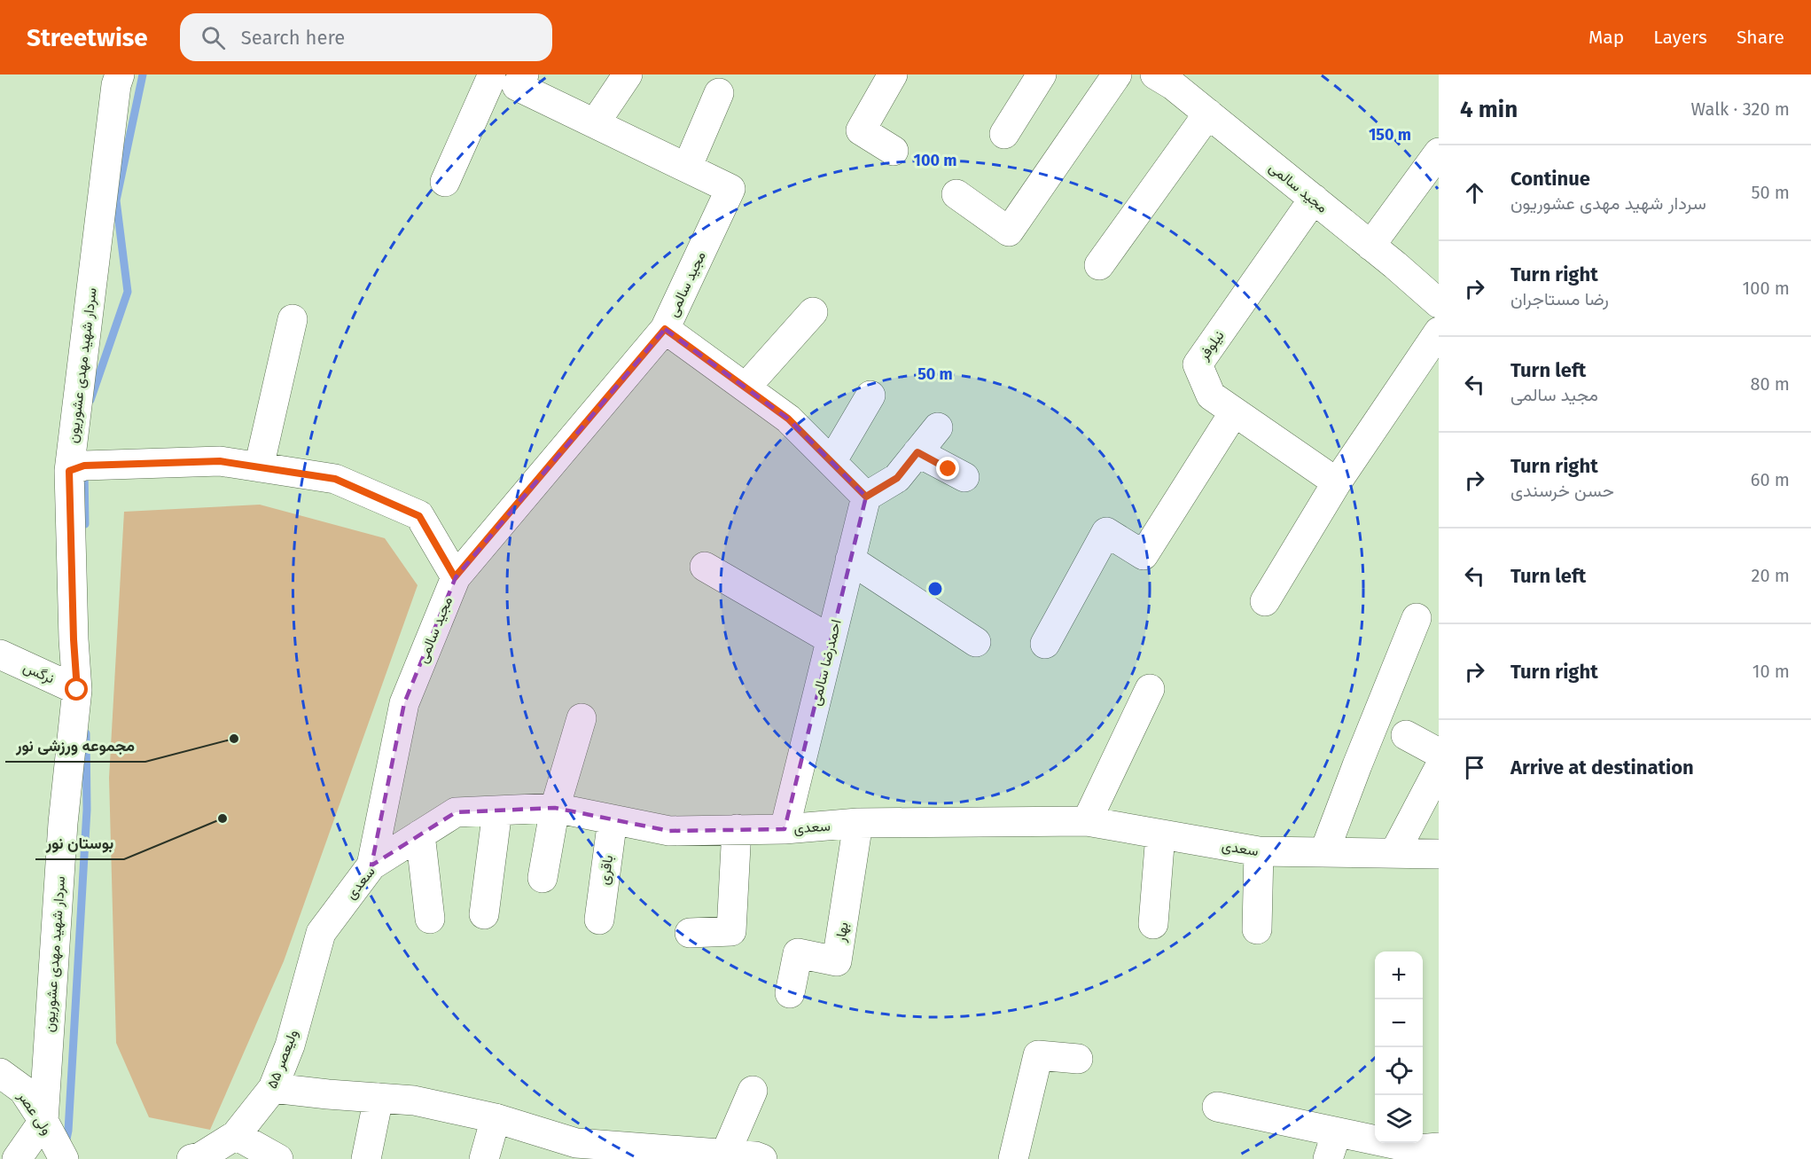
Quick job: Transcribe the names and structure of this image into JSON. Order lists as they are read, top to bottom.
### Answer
{
  "streets": {
    "street": [
      "مجید سالمی",
      "نیلوفر",
      "سردار شهید مهدی عشوریون",
      "احمدرضا سالمی",
      "نرگس",
      "سعدی",
      "باقری",
      "بهار",
      "۵۵ ولیعصر",
      "ولی عصر"
    ]
  },
  "crossings": [
    ["مجید سالمی", "نیلوفر"],
    ["مجید سالمی", "سعدی"],
    ["سردار شهید مهدی عشوریون", "نرگس"],
    ["سردار شهید مهدی عشوریون", "ولی عصر"],
    ["احمدرضا سالمی", "سعدی"],
    ["سعدی", "باقری"],
    ["سعدی", "بهار"],
    ["سعدی", "۵۵ ولیعصر"]
  ],
  "places": ["مجموعه ورزشی نور", "بوستان نور"],
  "page": {
    "header": "Streetwise",
    "search": "Search here",
    "nav": ["Map", "Layers", "Share"],
    "heading": ["4 min", "Walk · 320 m"],
    "list": [
      ["Continue", "سردار شهید مهدی عشوریون", "50 m"],
      ["Turn right", "رضا مستاجران", "100 m"],
      ["Turn left", "مجید سالمی", "80 m"],
      ["Turn right", "حسن خرسندی", "60 m"],
      ["Turn left", "20 m"],
      ["Turn right", "10 m"],
      "Arrive at destination"
    ],
    "map_buttons": ["+", "−"]
  },
  "rings": ["150 m", "100 m", "50 m"]
}
